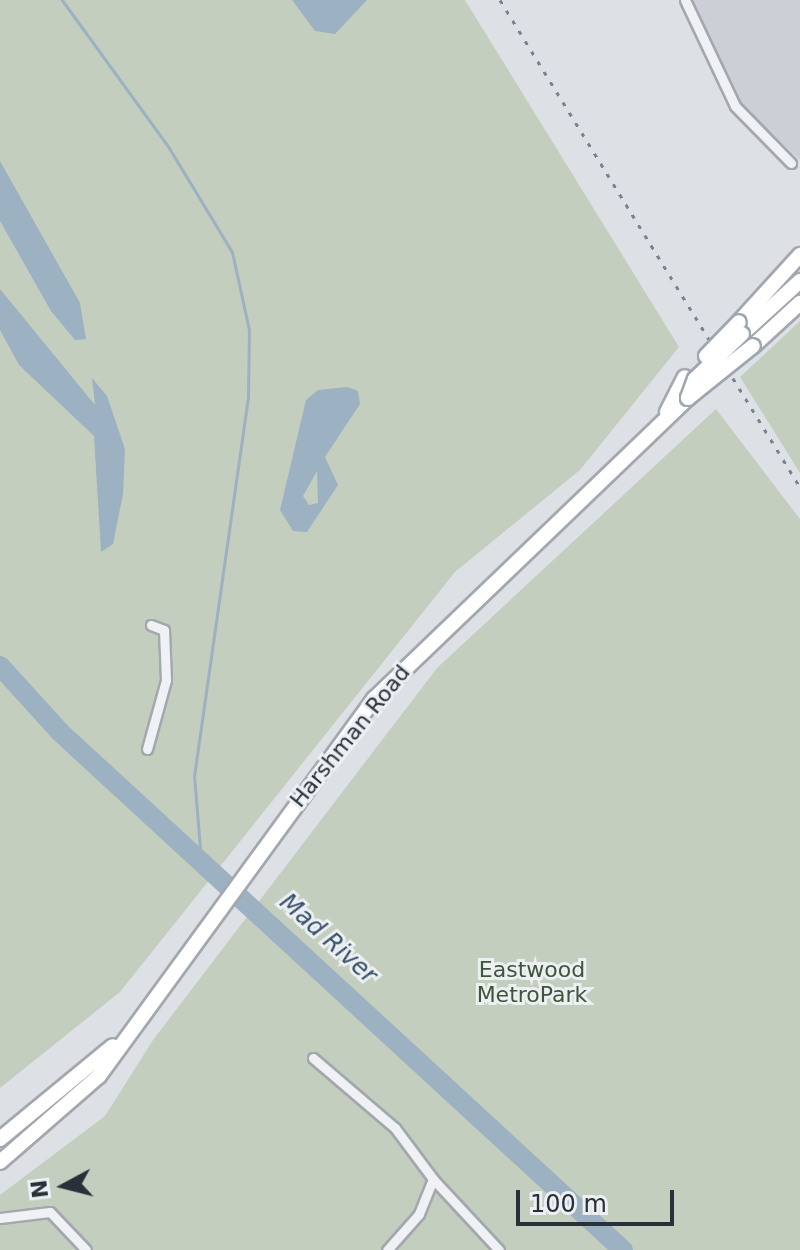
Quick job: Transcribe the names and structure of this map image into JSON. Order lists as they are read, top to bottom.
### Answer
{
  "streets": {
    "main road": ["Harshman Road"]
  },
  "water": ["Mad River"],
  "parks": ["Eastwood MetroPark"],
  "scale_bar": "100 m",
  "north": "left"
}
